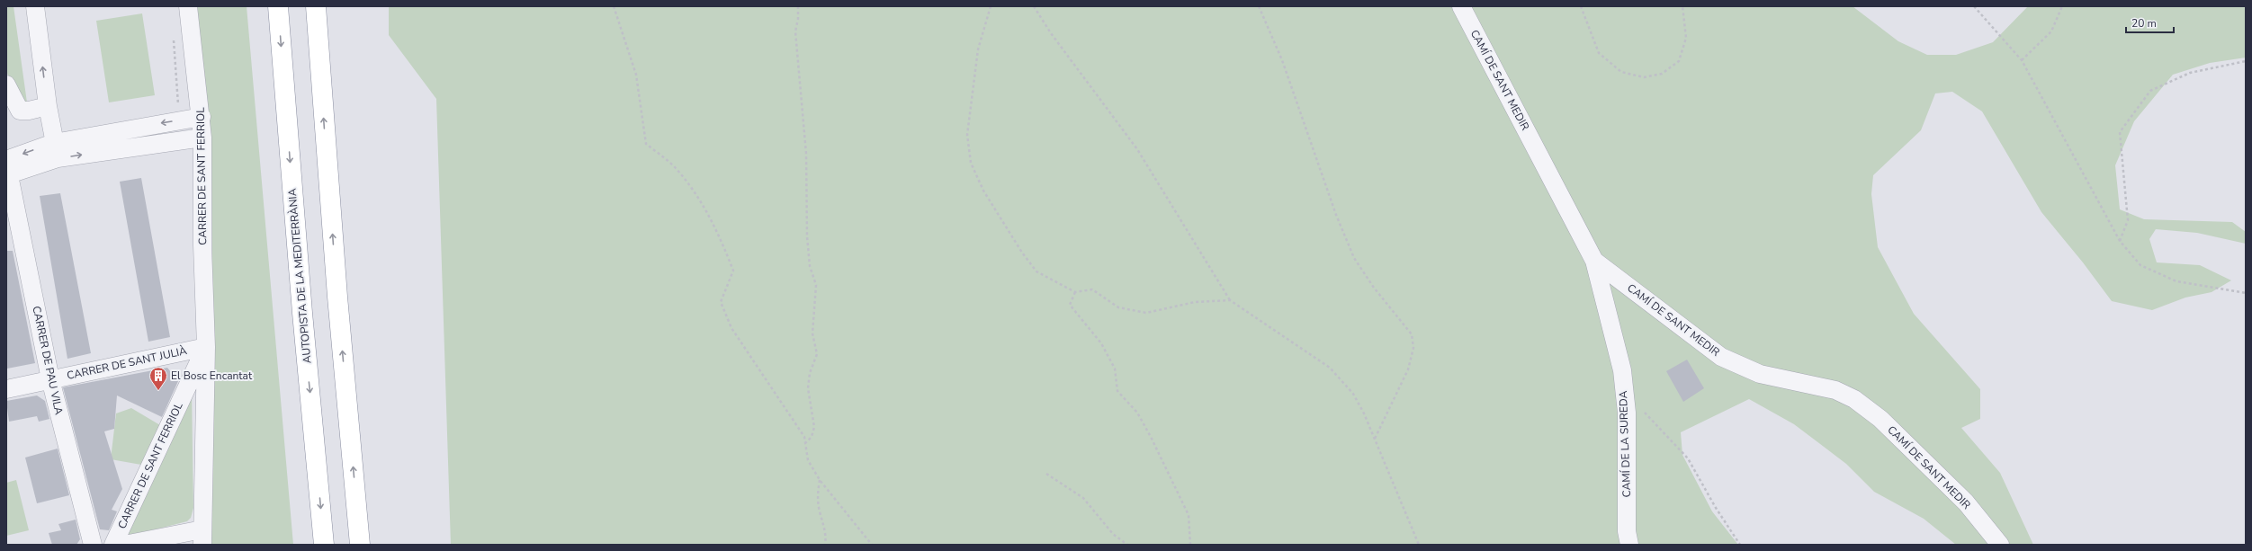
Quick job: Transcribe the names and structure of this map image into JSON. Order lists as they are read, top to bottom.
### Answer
{
  "streets": {
    "highway": ["AUTOPISTA DE LA MEDITERRÀNIA"],
    "street": [
      "CAMÍ DE SANT MEDIR",
      "CARRER DE SANT FERRIOL",
      "CARRER DE PAU VILA",
      "CARRER DE SANT JULIÀ",
      "CAMÍ DE LA SUREDA"
    ]
  },
  "crossings": [
    ["CAMÍ DE SANT MEDIR", "CAMÍ DE LA SUREDA"],
    ["CARRER DE SANT FERRIOL", "CARRER DE SANT JULIÀ"],
    ["CARRER DE PAU VILA", "CARRER DE SANT JULIÀ"]
  ],
  "places": {
    "building": ["El Bosc Encantat"]
  },
  "scale_bar": "20 m"
}
